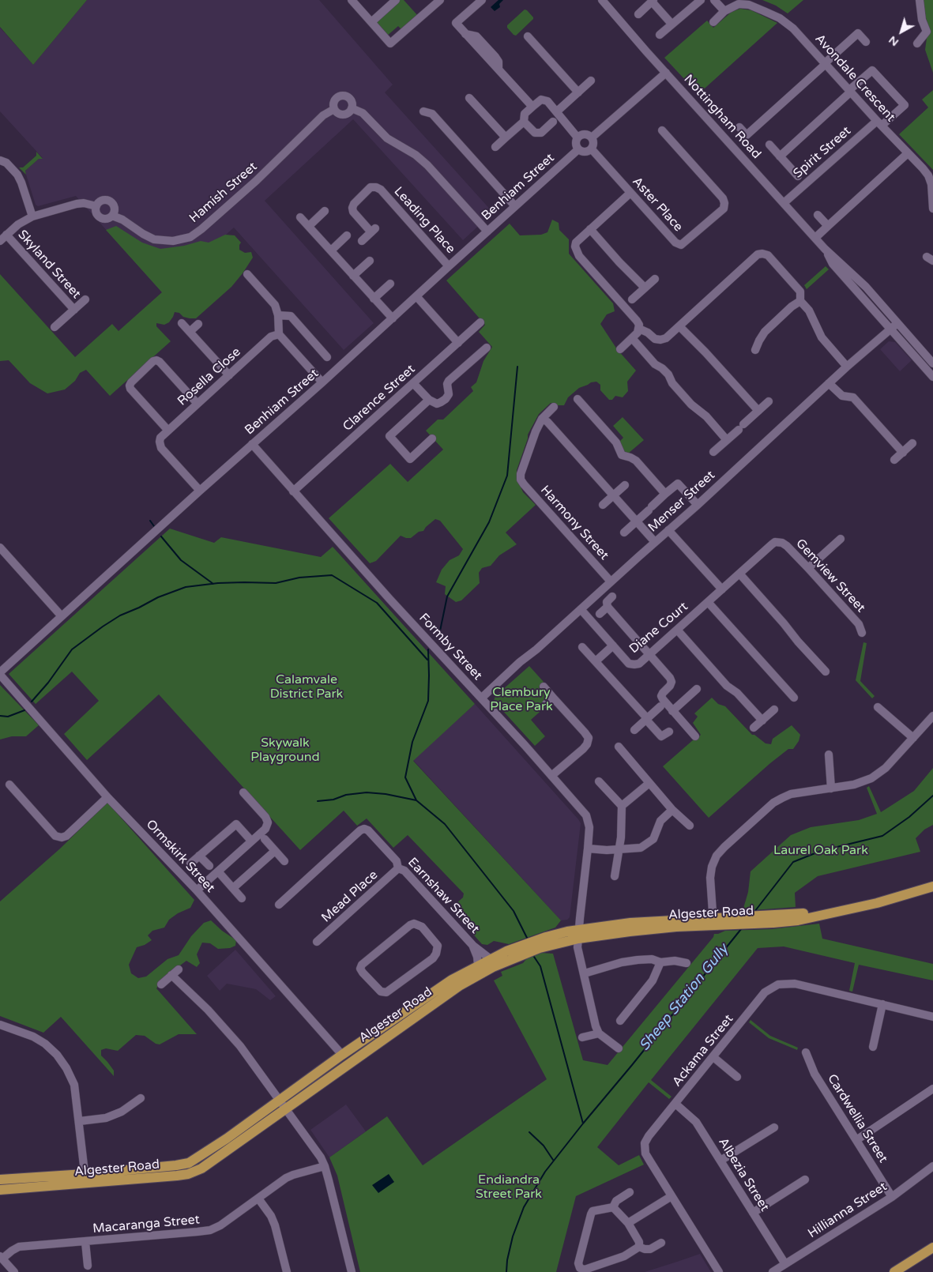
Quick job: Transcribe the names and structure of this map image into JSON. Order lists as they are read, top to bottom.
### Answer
{
  "streets": {
    "main road": ["Algester Road"],
    "street": [
      "Avondale Crescent",
      "Nottingham Road",
      "Spirit Street",
      "Benhiam Street",
      "Hamish Street",
      "Aster Place",
      "Leading Place",
      "Skyland Street",
      "Rosella Close",
      "Clarence Street",
      "Menser Street",
      "Harmony Street",
      "Gemview Street",
      "Diane Court",
      "Formby Street",
      "Ormskirk Street",
      "Earnshaw Street",
      "Mead Place",
      "Ackama Street",
      "Cardwellia Street",
      "Albezia Street",
      "Hillianna Street",
      "Macaranga Street"
    ]
  },
  "crossings": [
    ["Avondale Crescent", "Spirit Street"],
    ["Nottingham Road", "Spirit Street"],
    ["Nottingham Road", "Menser Street"],
    ["Benhiam Street", "Aster Place"],
    ["Benhiam Street", "Leading Place"],
    ["Benhiam Street", "Rosella Close"],
    ["Benhiam Street", "Formby Street"],
    ["Benhiam Street", "Ormskirk Street"],
    ["Clarence Street", "Formby Street"],
    ["Menser Street", "Harmony Street"],
    ["Menser Street", "Diane Court"],
    ["Menser Street", "Formby Street"],
    ["Gemview Street", "Diane Court"],
    ["Formby Street", "Algester Road"],
    ["Ormskirk Street", "Algester Road"],
    ["Earnshaw Street", "Mead Place"],
    ["Earnshaw Street", "Algester Road"],
    ["Ackama Street", "Albezia Street"],
    ["Cardwellia Street", "Hillianna Street"],
    ["Albezia Street", "Hillianna Street"]
  ],
  "water": ["Sheep Station Gully"],
  "parks": [
    "Calamvale District Park",
    "Clembury Place Park",
    "Skywalk Playground",
    "Laurel Oak Park",
    "Endiandra Street Park"
  ],
  "north": "bottom left"
}
